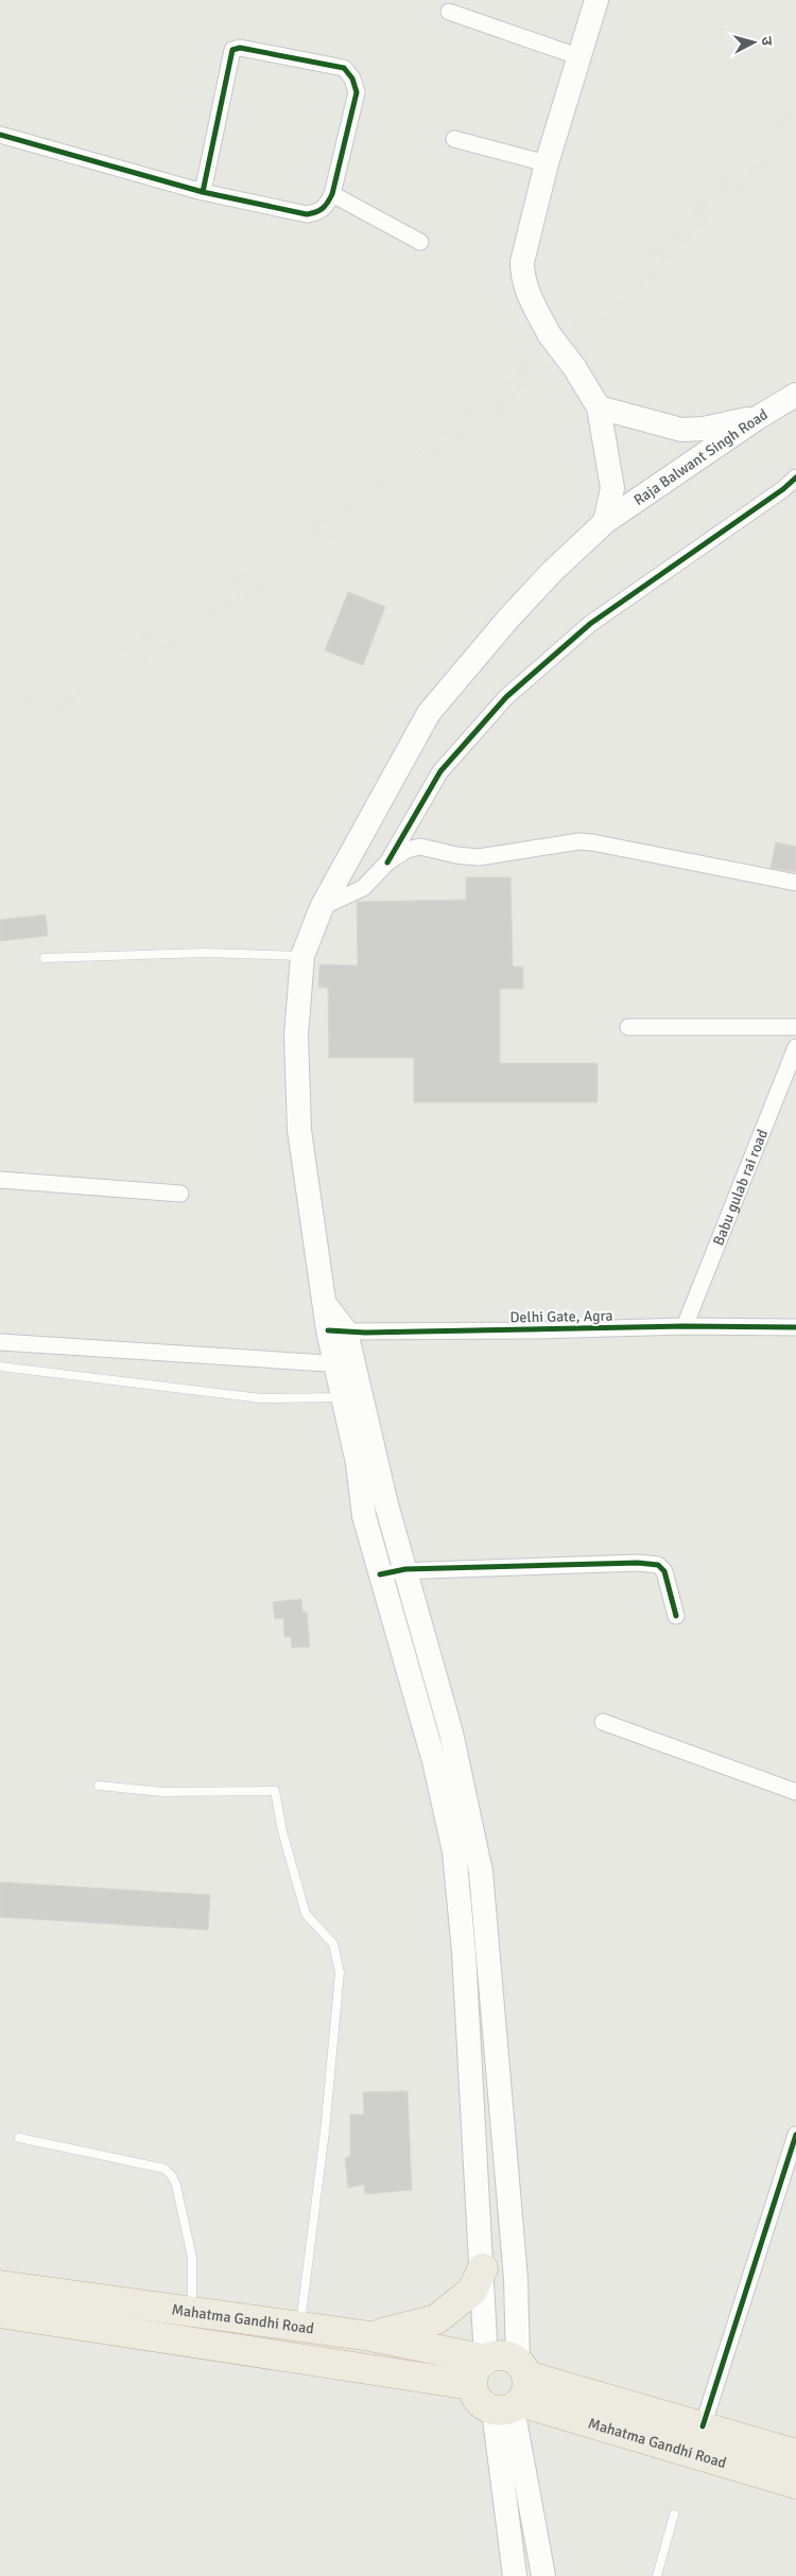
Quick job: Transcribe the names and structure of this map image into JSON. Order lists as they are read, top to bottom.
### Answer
{
  "streets": {
    "highway": ["Mahatma Gandhi Road"],
    "main road": ["Raja Balwant Singh Road"],
    "street": ["Babu gulab rai road", "Delhi Gate, Agra"]
  },
  "crossings": [
    ["Raja Balwant Singh Road", "Delhi Gate, Agra"],
    ["Babu gulab rai road", "Delhi Gate, Agra"]
  ],
  "north": "right"
}
